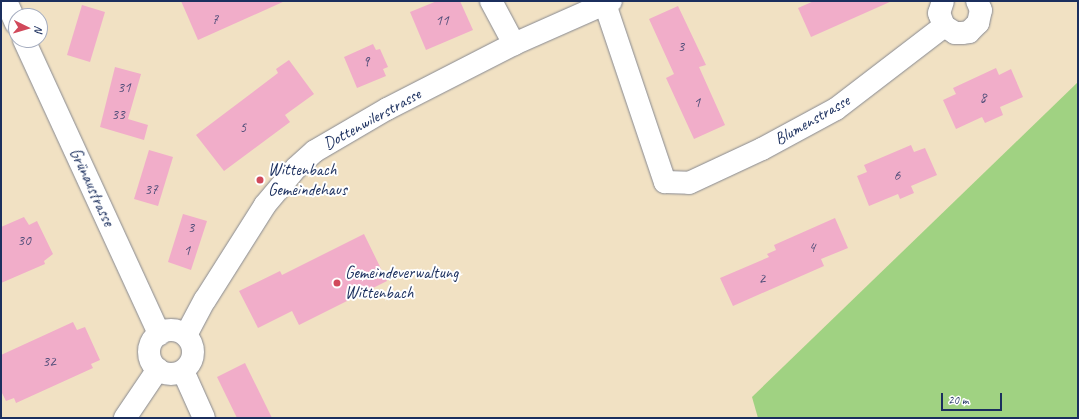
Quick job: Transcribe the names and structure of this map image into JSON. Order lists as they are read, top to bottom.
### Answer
{
  "streets": {
    "street": ["Dottenwilerstrasse", "Blumenstrasse", "Grünaustrasse"]
  },
  "crossings": [
    ["Dottenwilerstrasse", "Blumenstrasse"],
    ["Dottenwilerstrasse", "Grünaustrasse"]
  ],
  "places": ["Wittenbach Gemeindehaus", "Gemeindeverwaltung Wittenbach"],
  "house_numbers": [
    "7",
    "11",
    "3",
    "9",
    "31",
    "8",
    "1",
    "33",
    "5",
    "6",
    "37",
    "3",
    "30",
    "4",
    "1",
    "2",
    "32"
  ],
  "scale_bar": "20 m",
  "north": "right"
}
